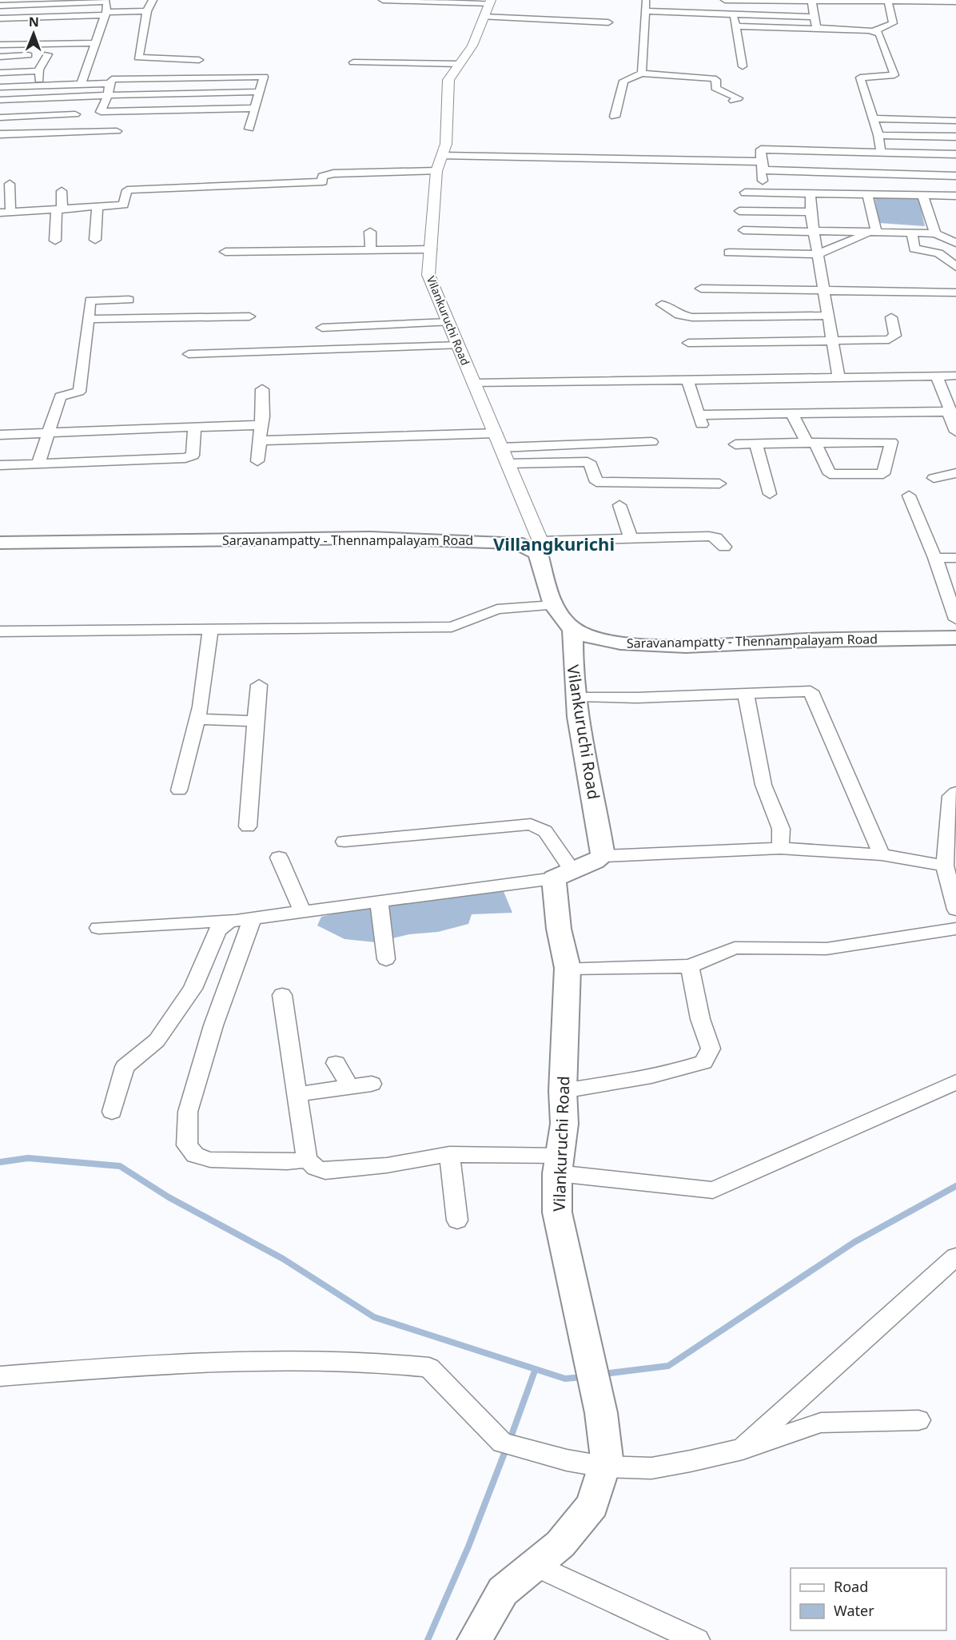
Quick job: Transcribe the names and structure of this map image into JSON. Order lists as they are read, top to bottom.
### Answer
{
  "streets": {
    "main road": ["Vilankuruchi Road", "Saravanampatty - Thennampalayam Road"]
  },
  "crossings": [
    ["Vilankuruchi Road", "Saravanampatty - Thennampalayam Road"]
  ],
  "districts": ["Villangkurichi"],
  "legend": ["Road", "Water"],
  "north": "top"
}
